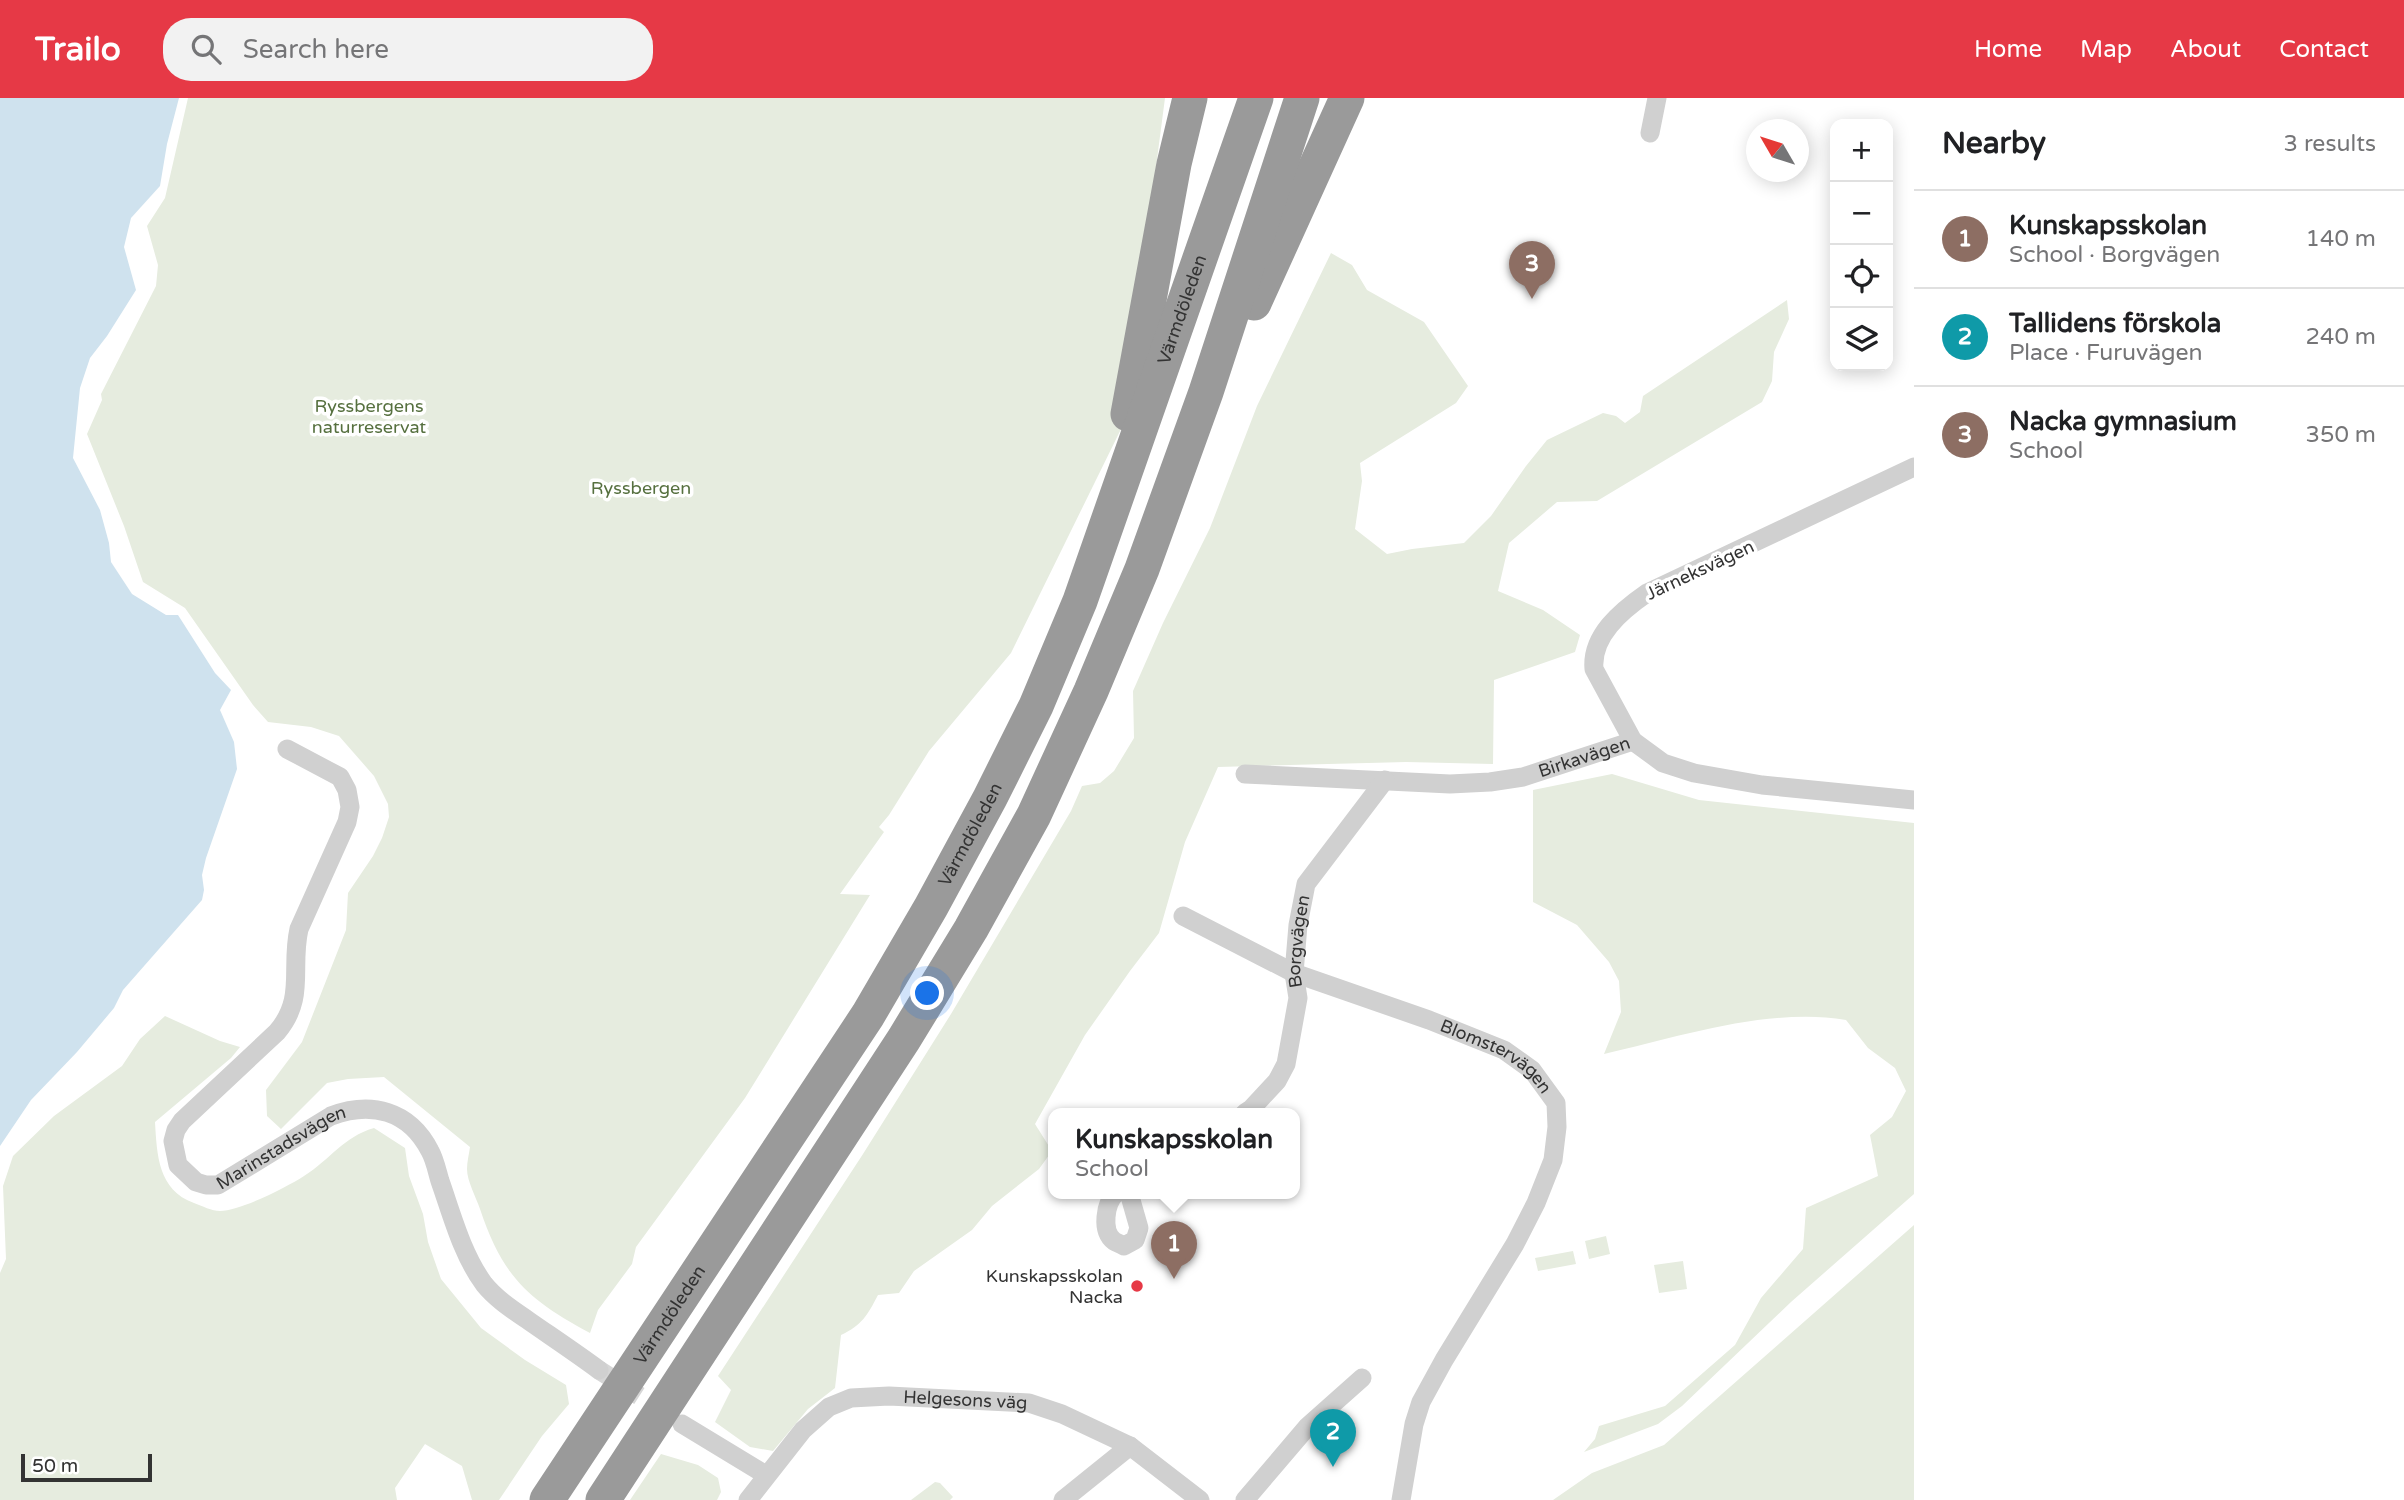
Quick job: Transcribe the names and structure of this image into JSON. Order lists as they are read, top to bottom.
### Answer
{
  "streets": {
    "highway": ["Värmdöleden"],
    "street": [
      "Järneksvägen",
      "Birkavägen",
      "Borgvägen",
      "Blomstervägen",
      "Marinstadsvägen",
      "Helgesons väg"
    ]
  },
  "crossings": [
    ["Järneksvägen", "Birkavägen"],
    ["Birkavägen", "Borgvägen"],
    ["Borgvägen", "Blomstervägen"]
  ],
  "parks": ["Ryssbergens naturreservat", "Ryssbergen"],
  "places": ["Kunskapsskolan Nacka"],
  "scale_bar": "50 m",
  "north": "top left",
  "page": {
    "header": "Trailo",
    "search": "Search here",
    "nav": [
      "Home",
      "Map",
      "About",
      "Contact"
    ],
    "heading": ["Nearby", "3 results"],
    "map_buttons": ["+", "−"],
    "list": [
      {
        "mark": "1",
        "name": "Kunskapsskolan",
        "note": "School · Borgvägen",
        "value": "140 m"
      },
      {
        "mark": "2",
        "name": "Tallidens förskola",
        "note": "Place · Furuvägen",
        "value": "240 m"
      },
      {
        "mark": "3",
        "name": "Nacka gymnasium",
        "note": "School",
        "value": "350 m"
      }
    ],
    "pins": ["3", "1", "2"],
    "popup": ["Kunskapsskolan", "School"],
    "scale": "50 m"
  }
}
